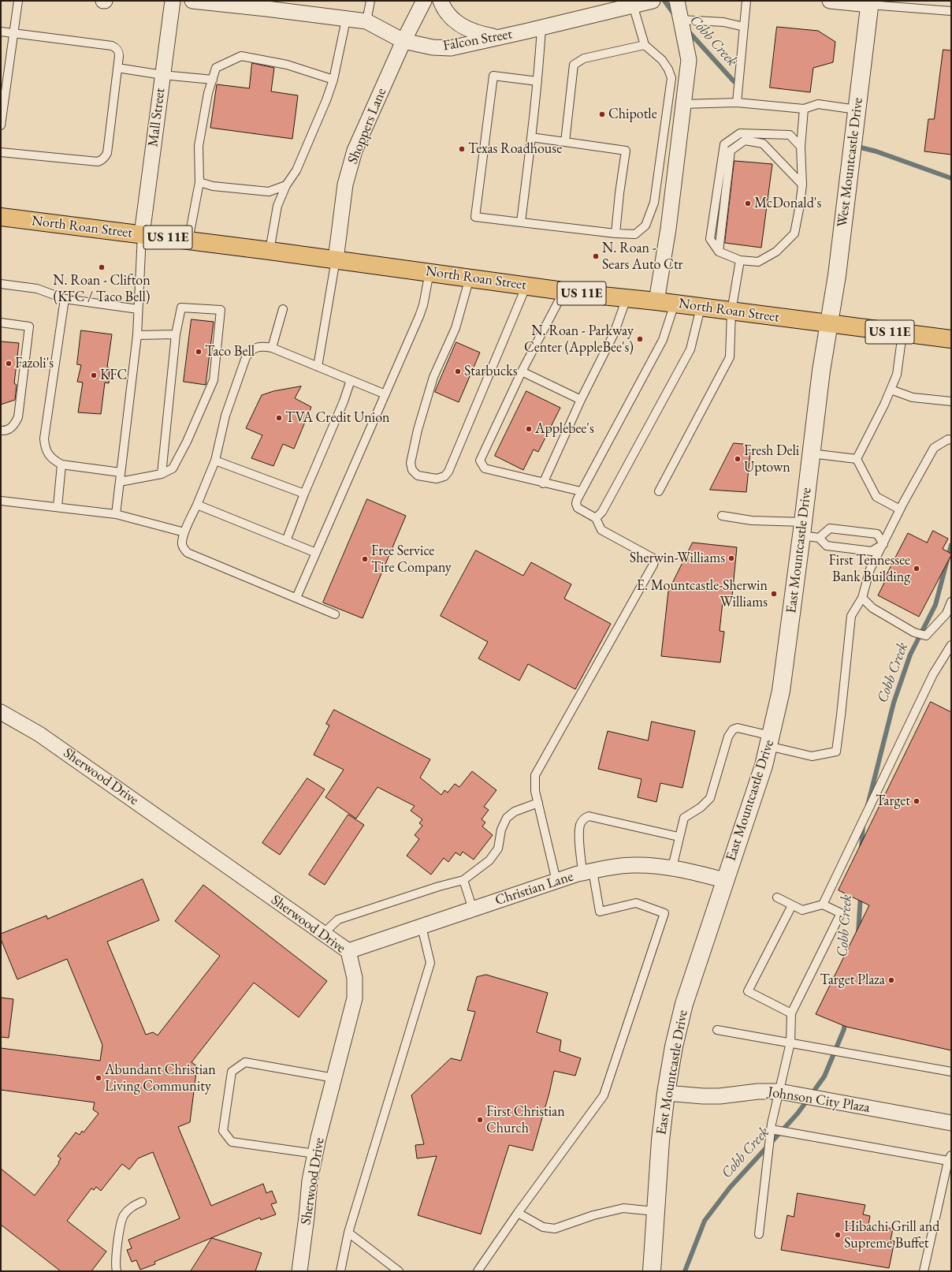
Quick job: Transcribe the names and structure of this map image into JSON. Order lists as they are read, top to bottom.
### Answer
{
  "streets": {
    "main road": ["North Roan Street", "US 11E"],
    "street": [
      "Falcon Street",
      "Mall Street",
      "Shoppers Lane",
      "West Mountcastle Drive",
      "East Mountcastle Drive",
      "Sherwood Drive",
      "Christian Lane",
      "Johnson City Plaza"
    ]
  },
  "crossings": [
    ["Falcon Street", "Shoppers Lane"],
    ["Mall Street", "North Roan Street"],
    ["Shoppers Lane", "North Roan Street"],
    ["West Mountcastle Drive", "North Roan Street"],
    ["West Mountcastle Drive", "East Mountcastle Drive"],
    ["North Roan Street", "East Mountcastle Drive"],
    ["East Mountcastle Drive", "Christian Lane"],
    ["East Mountcastle Drive", "Johnson City Plaza"],
    ["Sherwood Drive", "Christian Lane"]
  ],
  "water": ["Cobb Creek"],
  "places": [
    "Chipotle",
    "Texas Roadhouse",
    "McDonald's",
    "N. Roan - Sears Auto Ctr",
    "N. Roan - Clifton (KFC / Taco Bell)",
    "N. Roan - Parkway Center (AppleBee's)",
    "Taco Bell",
    "Fazoli's",
    "Starbucks",
    "KFC",
    "TVA Credit Union",
    "Applebee's",
    "Fresh Deli Uptown",
    "Sherwin-Williams",
    "Free Service Tire Company",
    "First Tennessee Bank Building",
    "E. Mountcastle-Sherwin Williams",
    "Target",
    "Target Plaza",
    "Abundant Christian Living Community",
    "First Christian Church",
    "Hibachi Grill and Supreme Buffet"
  ]
}
